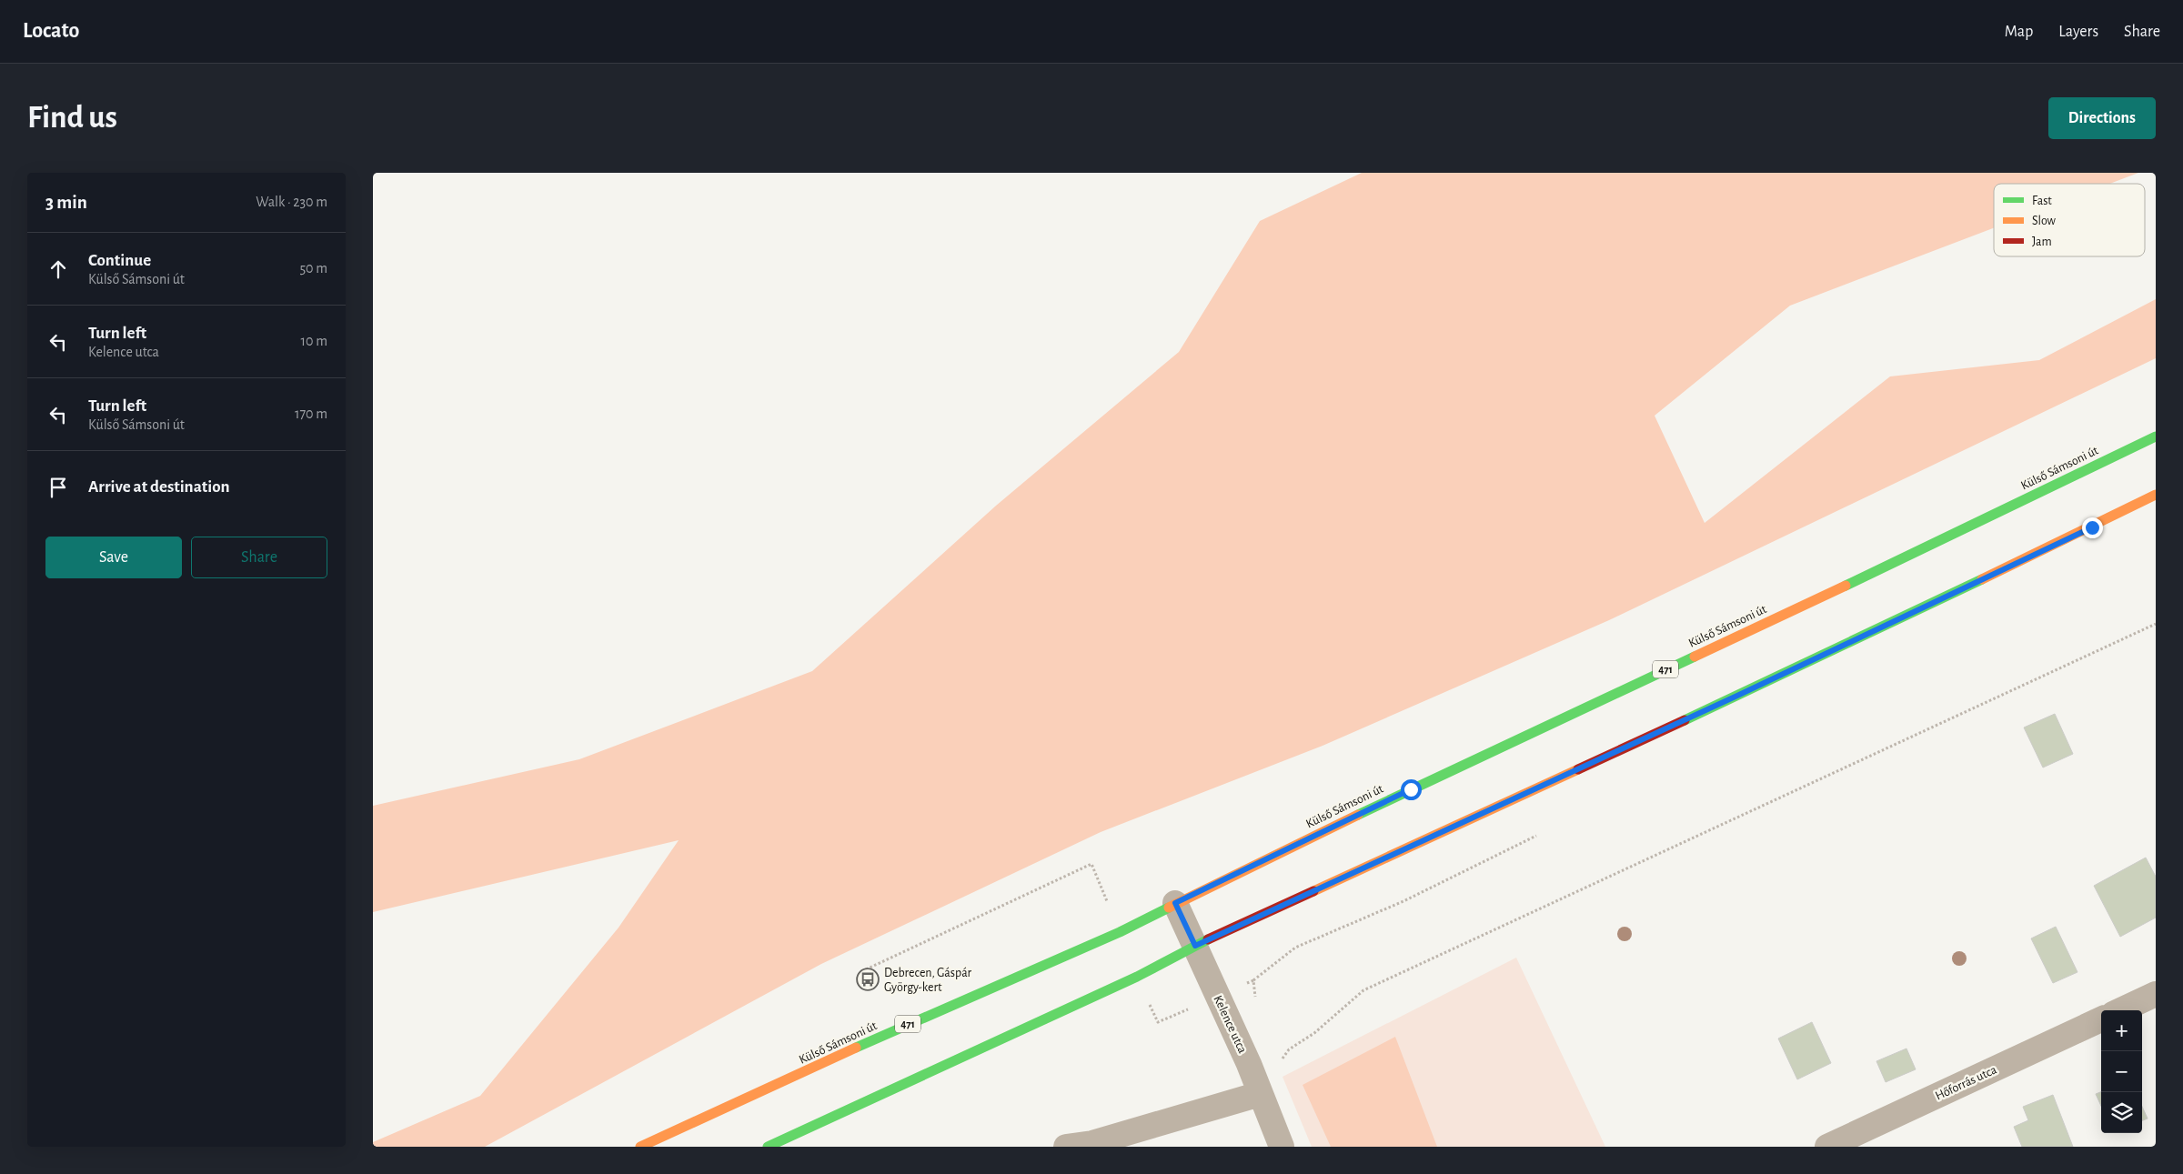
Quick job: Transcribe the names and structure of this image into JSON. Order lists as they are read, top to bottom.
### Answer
{
  "streets": {
    "main road": ["Külső Sámsoni út", "471"],
    "street": ["Kelence utca", "Hőforrás utca"]
  },
  "crossings": [
    ["Külső Sámsoni út", "Kelence utca"]
  ],
  "places": {
    "bus stop": ["Debrecen, Gáspár György-kert"]
  },
  "legend": ["Fast", "Slow", "Jam"],
  "page": {
    "header": "Locato",
    "nav": ["Map", "Layers", "Share"],
    "buttons": [
      "Directions",
      ["Save", "Share"]
    ],
    "title": "Find us",
    "heading": ["3 min", "Walk · 230 m"],
    "list": [
      ["Continue", "Külső Sámsoni út", "50 m"],
      ["Turn left", "Kelence utca", "10 m"],
      ["Turn left", "Külső Sámsoni út", "170 m"],
      "Arrive at destination"
    ],
    "map_buttons": ["+", "−"]
  }
}
